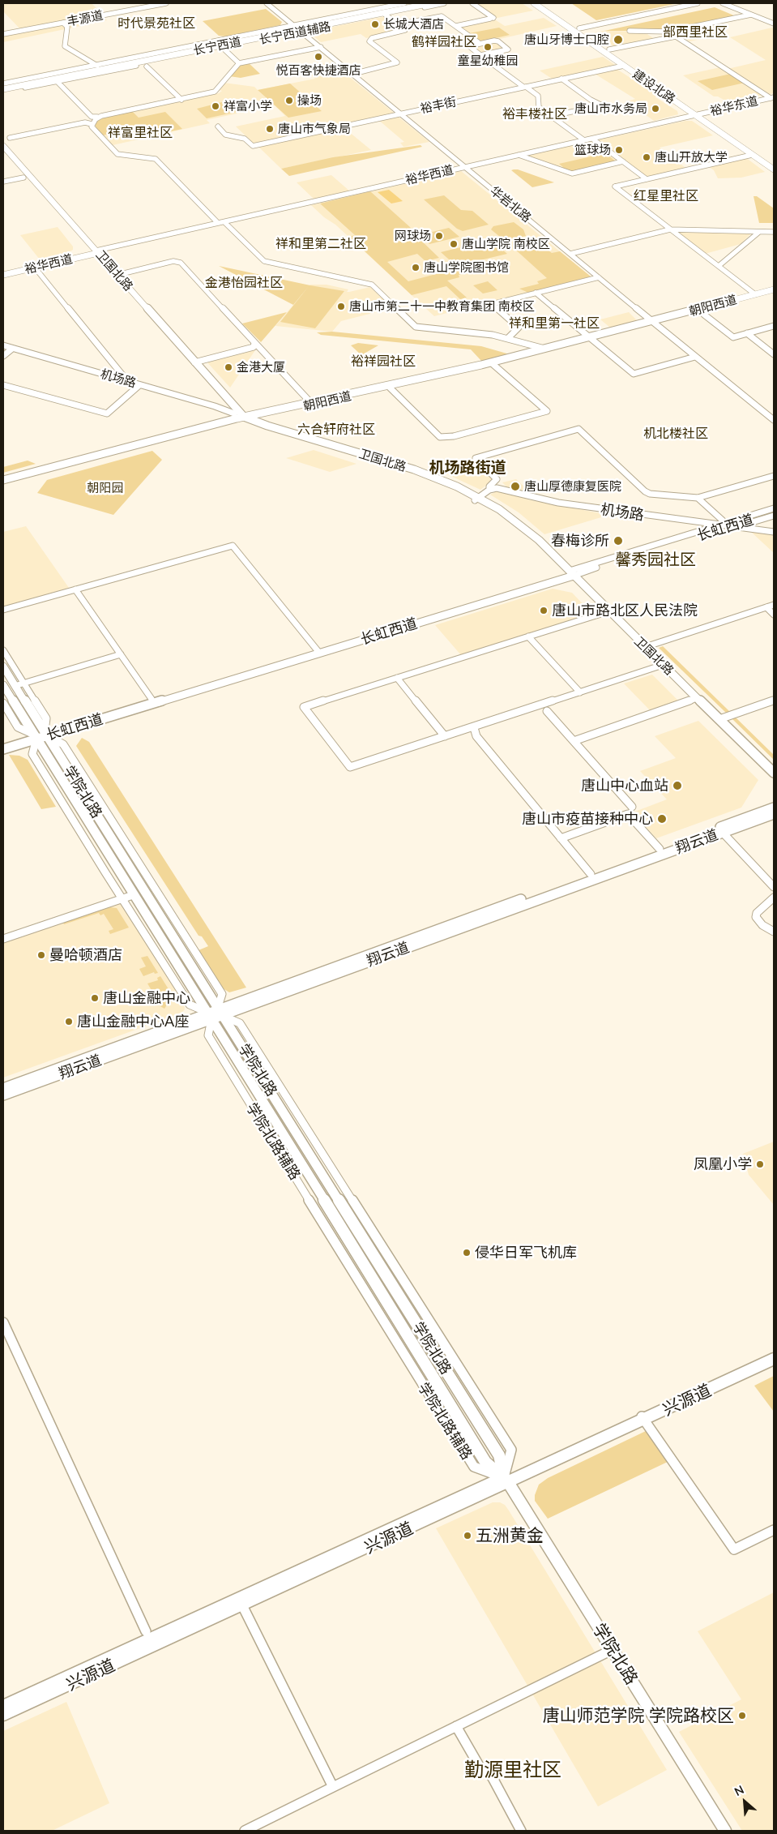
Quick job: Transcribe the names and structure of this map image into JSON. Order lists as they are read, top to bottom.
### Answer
{
  "streets": {
    "main road": [
      "长宁西道",
      "建设北路",
      "裕华西道",
      "卫国北路",
      "朝阳西道",
      "长虹西道",
      "学院北路",
      "翔云道",
      "兴源道"
    ],
    "street": [
      "丰源道",
      "长宁西道辅路",
      "裕丰街",
      "裕华东道",
      "华岩北路",
      "机场路",
      "学院北路辅路"
    ]
  },
  "crossings": [
    ["长宁西道辅路", "长宁西道"],
    ["长宁西道辅路", "华岩北路"],
    ["长宁西道", "华岩北路"],
    ["建设北路", "裕丰街"],
    ["建设北路", "裕华东道"],
    ["建设北路", "裕华西道"],
    ["裕丰街", "华岩北路"],
    ["裕华东道", "裕华西道"],
    ["裕华西道", "华岩北路"],
    ["裕华西道", "卫国北路"],
    ["华岩北路", "朝阳西道"],
    ["卫国北路", "朝阳西道"],
    ["卫国北路", "机场路"],
    ["卫国北路", "长虹西道"],
    ["朝阳西道", "机场路"],
    ["机场路", "长虹西道"],
    ["长虹西道", "学院北路"],
    ["学院北路", "翔云道"],
    ["学院北路", "学院北路辅路"],
    ["学院北路", "兴源道"],
    ["翔云道", "学院北路辅路"],
    ["学院北路辅路", "兴源道"]
  ],
  "districts": [
    "时代景苑社区",
    "部西里社区",
    "鹤祥园社区",
    "裕丰楼社区",
    "祥富里社区",
    "红星里社区",
    "祥和里第二社区",
    "金港怡园社区",
    "祥和里第一社区",
    "裕祥园社区",
    "六合轩府社区",
    "机北楼社区",
    "机场路街道",
    "馨秀园社区",
    "勤源里社区"
  ],
  "parks": ["朝阳园"],
  "places": [
    "长城大酒店",
    "唐山牙博士口腔",
    "童星幼稚园",
    "悦百客快捷酒店",
    "操场",
    "祥富小学",
    "唐山市水务局",
    "唐山市气象局",
    "篮球场",
    "唐山开放大学",
    "网球场",
    "唐山学院 南校区",
    "唐山学院图书馆",
    "唐山市第二十一中教育集团 南校区",
    "金港大厦",
    "唐山厚德康复医院",
    "春梅诊所",
    "唐山市路北区人民法院",
    "唐山中心血站",
    "唐山市疫苗接种中心",
    "曼哈顿酒店",
    "唐山金融中心",
    "唐山金融中心A座",
    "凤凰小学",
    "侵华日军飞机库",
    "五洲黄金",
    "唐山师范学院 学院路校区"
  ],
  "north": "top left"
}
